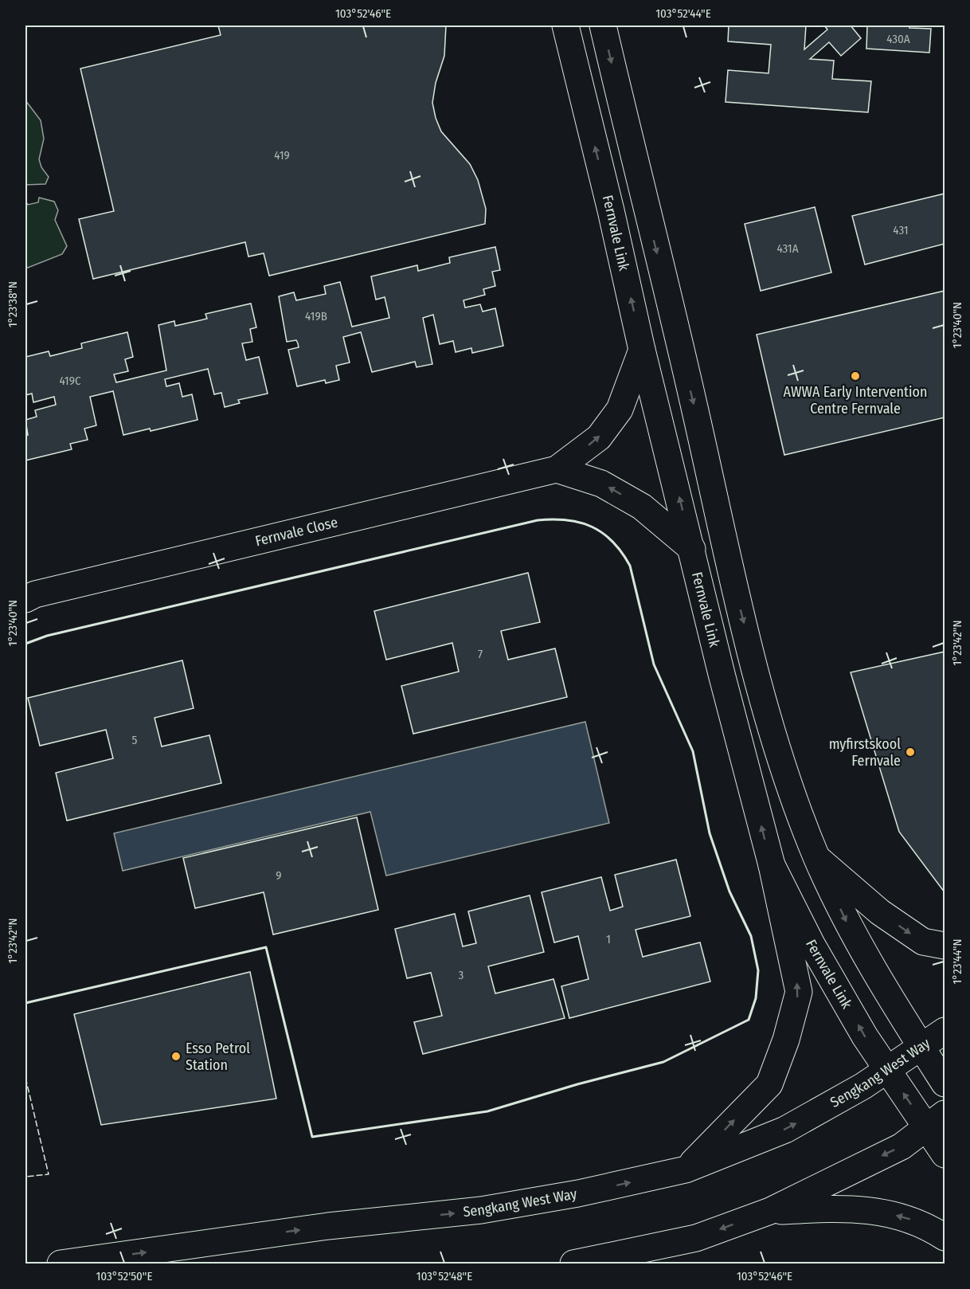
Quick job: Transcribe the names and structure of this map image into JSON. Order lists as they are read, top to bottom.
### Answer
{
  "streets": {
    "street": ["Fernvale Link", "Fernvale Close", "Sengkang West Way"]
  },
  "crossings": [
    ["Fernvale Link", "Fernvale Close"],
    ["Fernvale Link", "Sengkang West Way"]
  ],
  "places": ["AWWA Early Intervention Centre Fernvale", "myfirstskool Fernvale", "Esso Petrol Station"],
  "house_numbers": [
    "430A",
    "419",
    "431",
    "431A",
    "419B",
    "419C",
    "7",
    "5",
    "9",
    "1",
    "3"
  ],
  "coordinates": [
    "103°52'46\"E",
    "103°52'44\"E",
    "1°23'38\"N",
    "1°23'40\"N",
    "1°23'42\"N",
    "1°23'44\"N",
    "103°52'50\"E",
    "103°52'48\"E"
  ]
}
